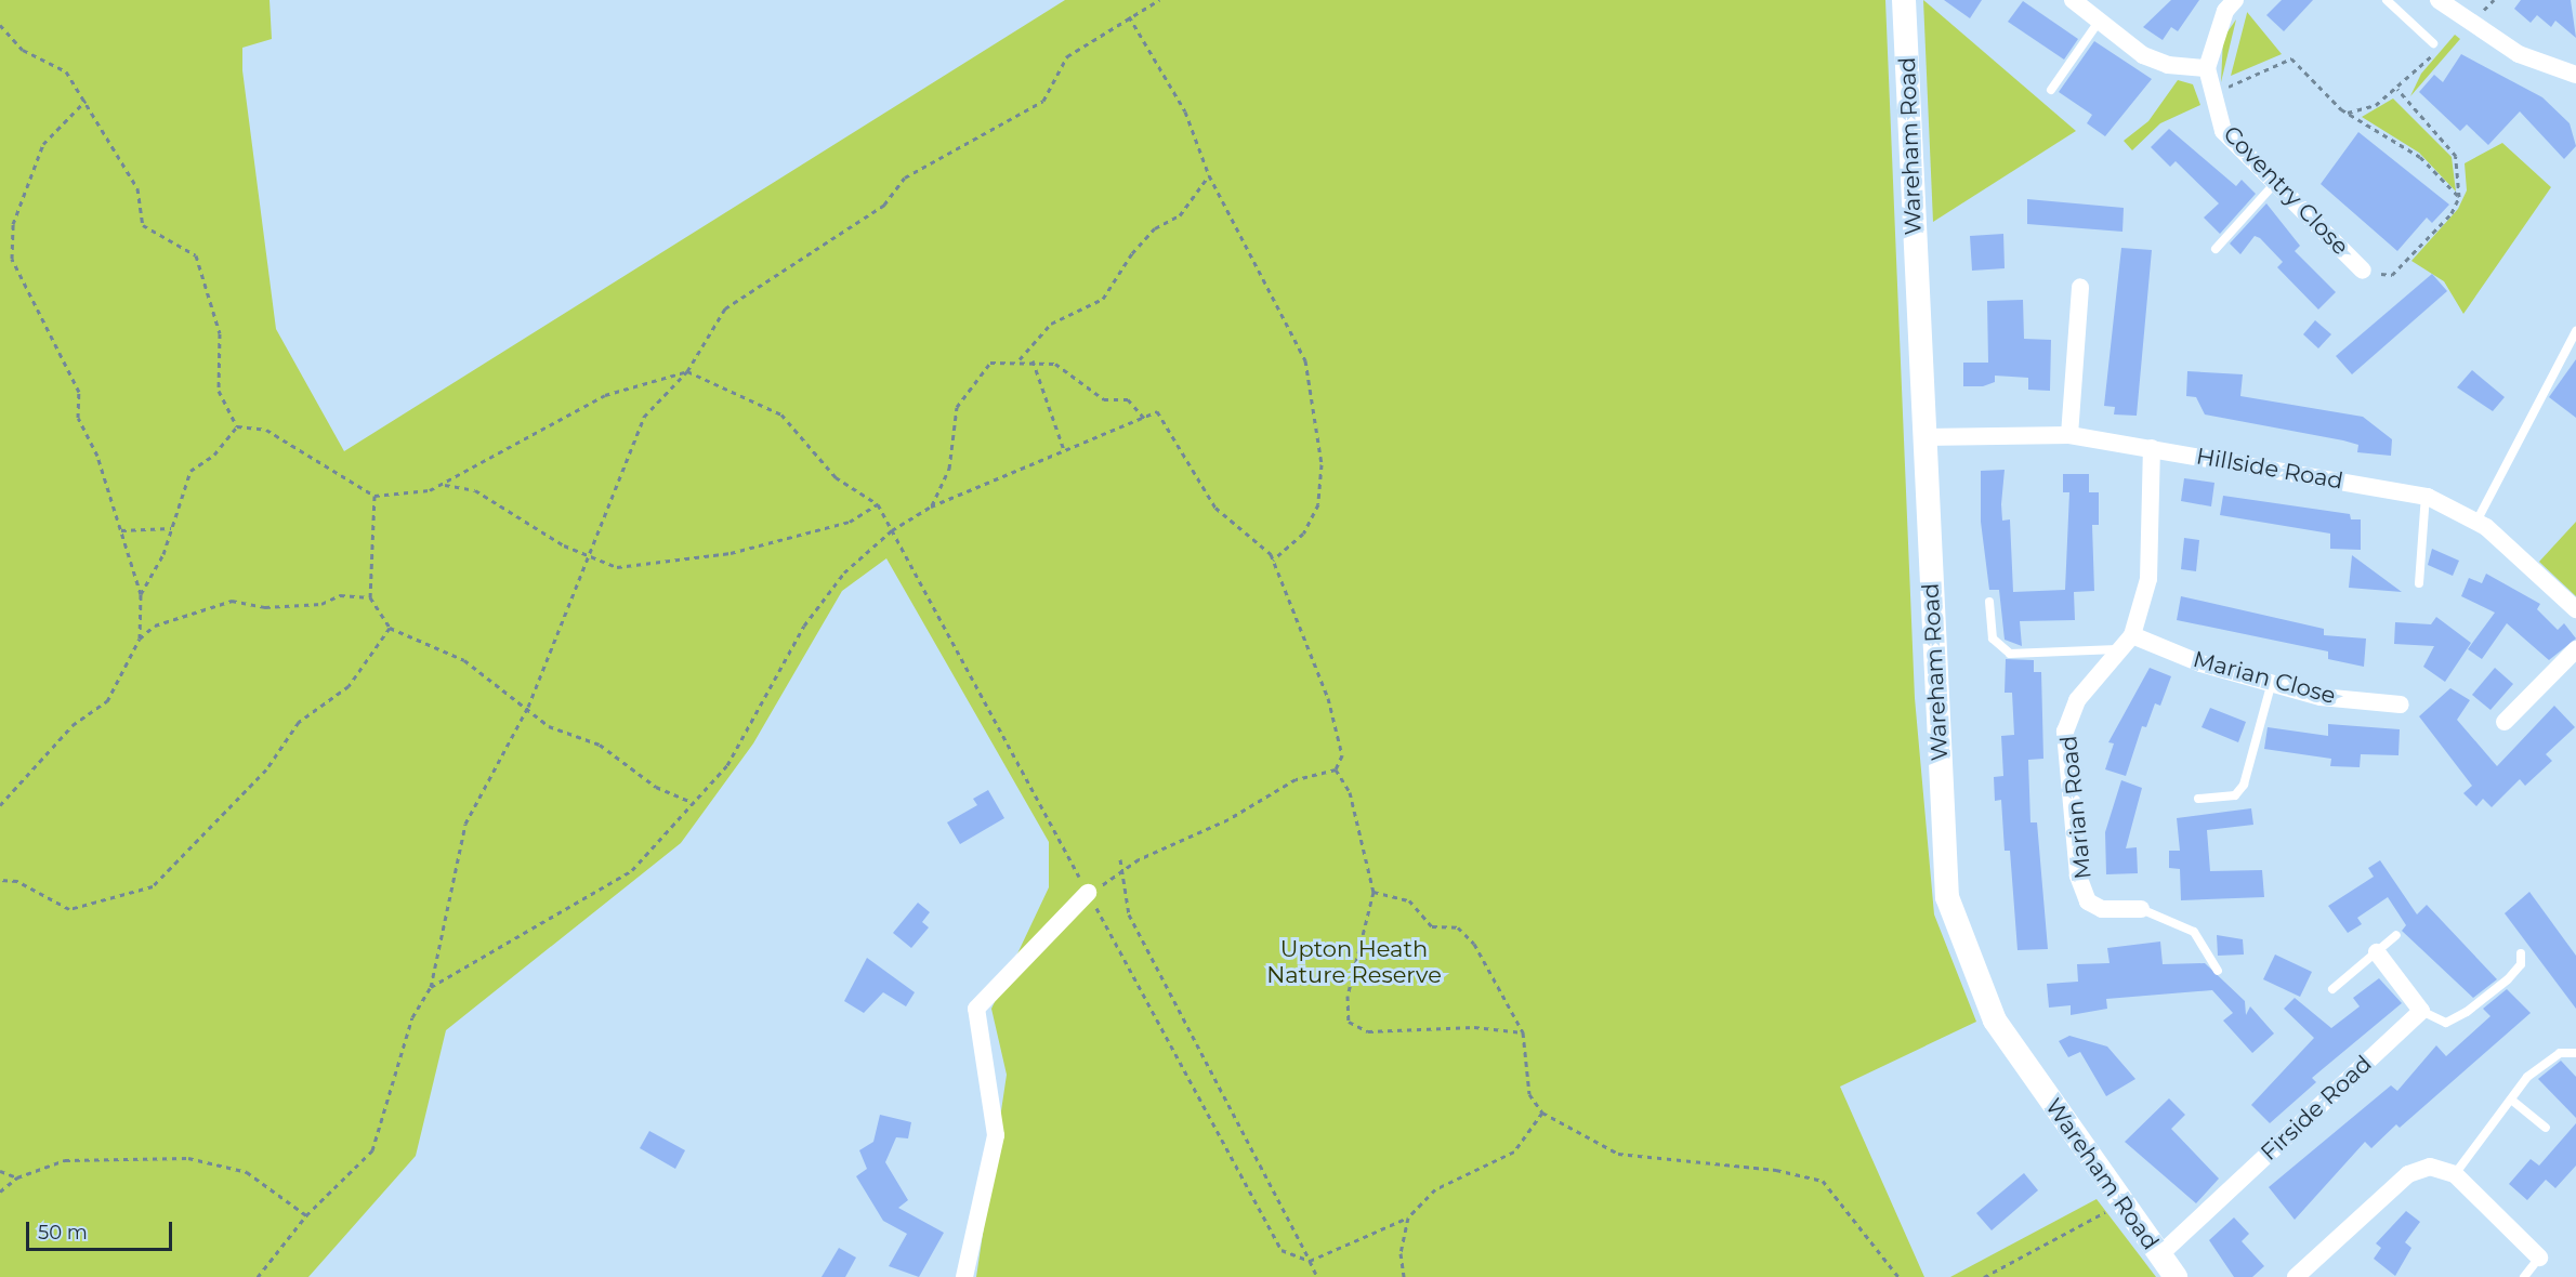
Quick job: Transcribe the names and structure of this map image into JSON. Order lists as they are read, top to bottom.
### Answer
{
  "streets": {
    "street": [
      "Wareham Road",
      "Coventry Close",
      "Hillside Road",
      "Marian Close",
      "Marian Road",
      "Firside Road"
    ]
  },
  "crossings": [
    ["Wareham Road", "Hillside Road"],
    ["Wareham Road", "Firside Road"],
    ["Hillside Road", "Marian Road"],
    ["Marian Close", "Marian Road"]
  ],
  "parks": ["Upton Heath Nature Reserve"],
  "scale_bar": "50 m"
}
